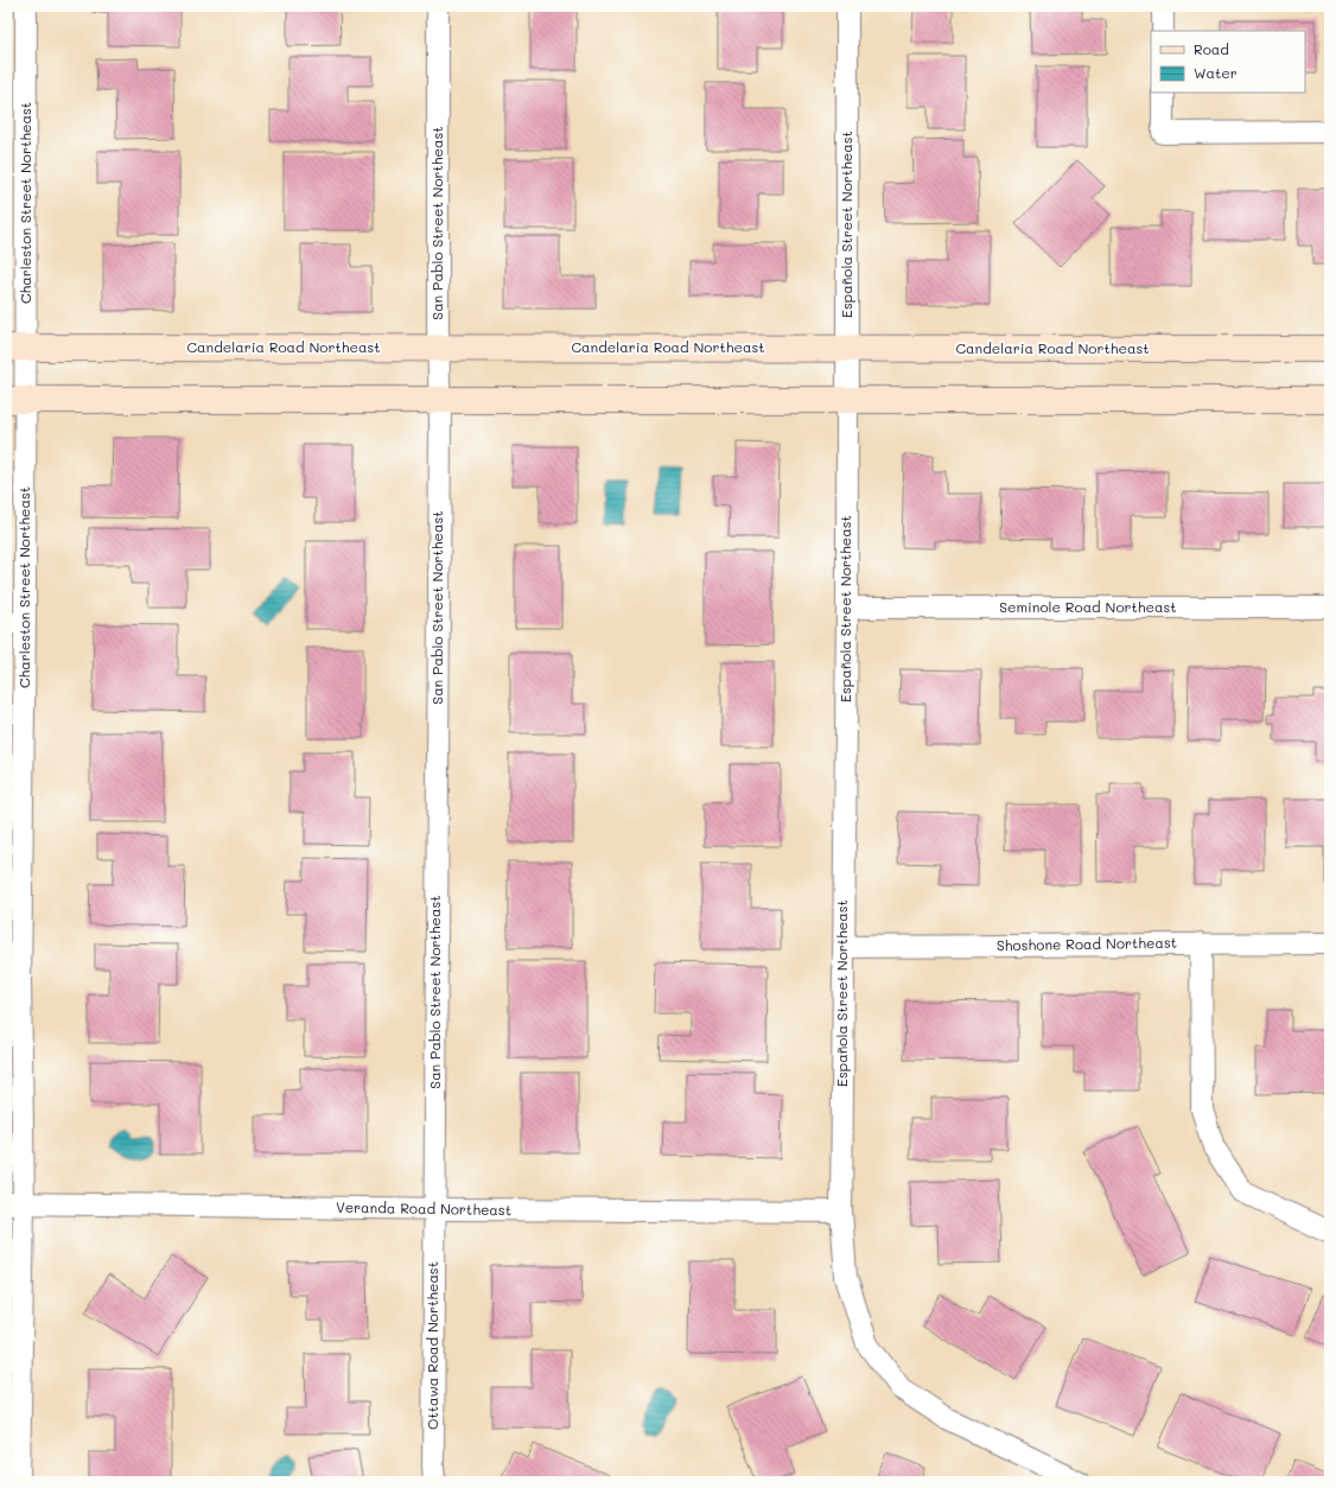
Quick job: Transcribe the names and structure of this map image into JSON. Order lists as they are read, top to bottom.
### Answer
{
  "streets": {
    "main road": ["Candelaria Road Northeast"],
    "street": [
      "Charleston Street Northeast",
      "San Pablo Street Northeast",
      "Española Street Northeast",
      "Seminole Road Northeast",
      "Shoshone Road Northeast",
      "Veranda Road Northeast",
      "Ottawa Road Northeast"
    ]
  },
  "crossings": [
    ["Charleston Street Northeast", "Candelaria Road Northeast"],
    ["Charleston Street Northeast", "Veranda Road Northeast"],
    ["San Pablo Street Northeast", "Candelaria Road Northeast"],
    ["San Pablo Street Northeast", "Veranda Road Northeast"],
    ["San Pablo Street Northeast", "Ottawa Road Northeast"],
    ["Española Street Northeast", "Candelaria Road Northeast"],
    ["Española Street Northeast", "Seminole Road Northeast"],
    ["Española Street Northeast", "Shoshone Road Northeast"],
    ["Española Street Northeast", "Veranda Road Northeast"],
    ["Veranda Road Northeast", "Ottawa Road Northeast"]
  ],
  "legend": ["Road", "Water"]
}
